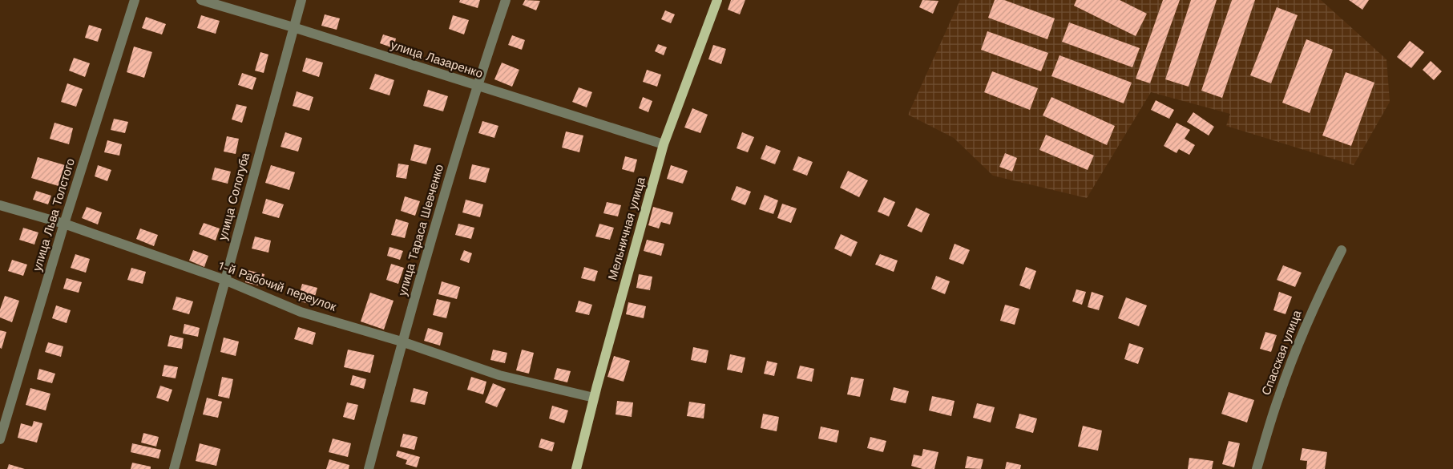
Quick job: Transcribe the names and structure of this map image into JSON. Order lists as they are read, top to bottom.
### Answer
{
  "streets": {
    "main road": ["Мельничная улица"],
    "street": [
      "улица Лазаренко",
      "улица Сологуба",
      "улица Льва Толстого",
      "улица Тараса Шевченко",
      "1-й Рабочий переулок",
      "Спасская улица"
    ]
  },
  "crossings": [
    ["улица Лазаренко", "улица Сологуба"],
    ["улица Лазаренко", "Мельничная улица"],
    ["улица Лазаренко", "улица Тараса Шевченко"],
    ["улица Сологуба", "1-й Рабочий переулок"],
    ["улица Льва Толстого", "1-й Рабочий переулок"],
    ["Мельничная улица", "1-й Рабочий переулок"],
    ["улица Тараса Шевченко", "1-й Рабочий переулок"]
  ]
}
